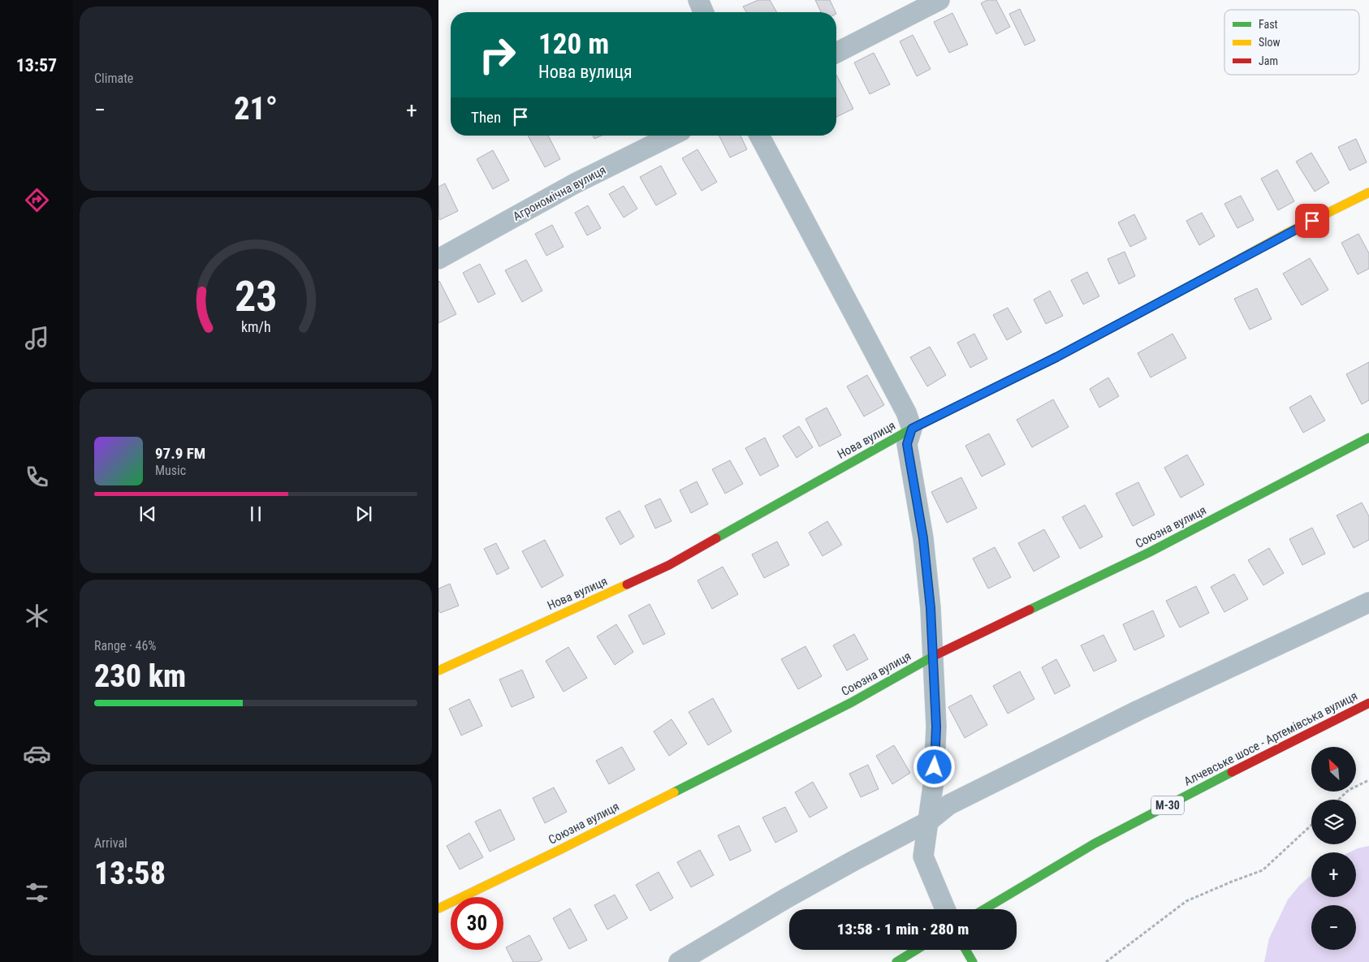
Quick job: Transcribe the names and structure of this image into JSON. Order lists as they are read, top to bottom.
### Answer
{
  "streets": {
    "main road": [
      "Нова вулиця",
      "Союзна вулиця",
      "Алчевське шосе - Артемівська вулиця",
      "М-30"
    ],
    "street": ["Агрономічна вулиця"]
  },
  "legend": ["Fast", "Slow", "Jam"],
  "north": "top left",
  "page": {
    "tabs": "13:57",
    "tile": [
      "Climate",
      ["Range · 46%", "230 km"],
      ["Arrival", "13:58"]
    ],
    "turn": ["120 m", "Нова вулиця"],
    "heat": ["−", "21°", "+"],
    "then": "Then",
    "song": ["97.9 FM", "Music"],
    "map_buttons": ["+", "−"],
    "limit": "30",
    "trip": "13:58 · 1 min · 280 m",
    "gauge": ["23", "km/h"]
  }
}
